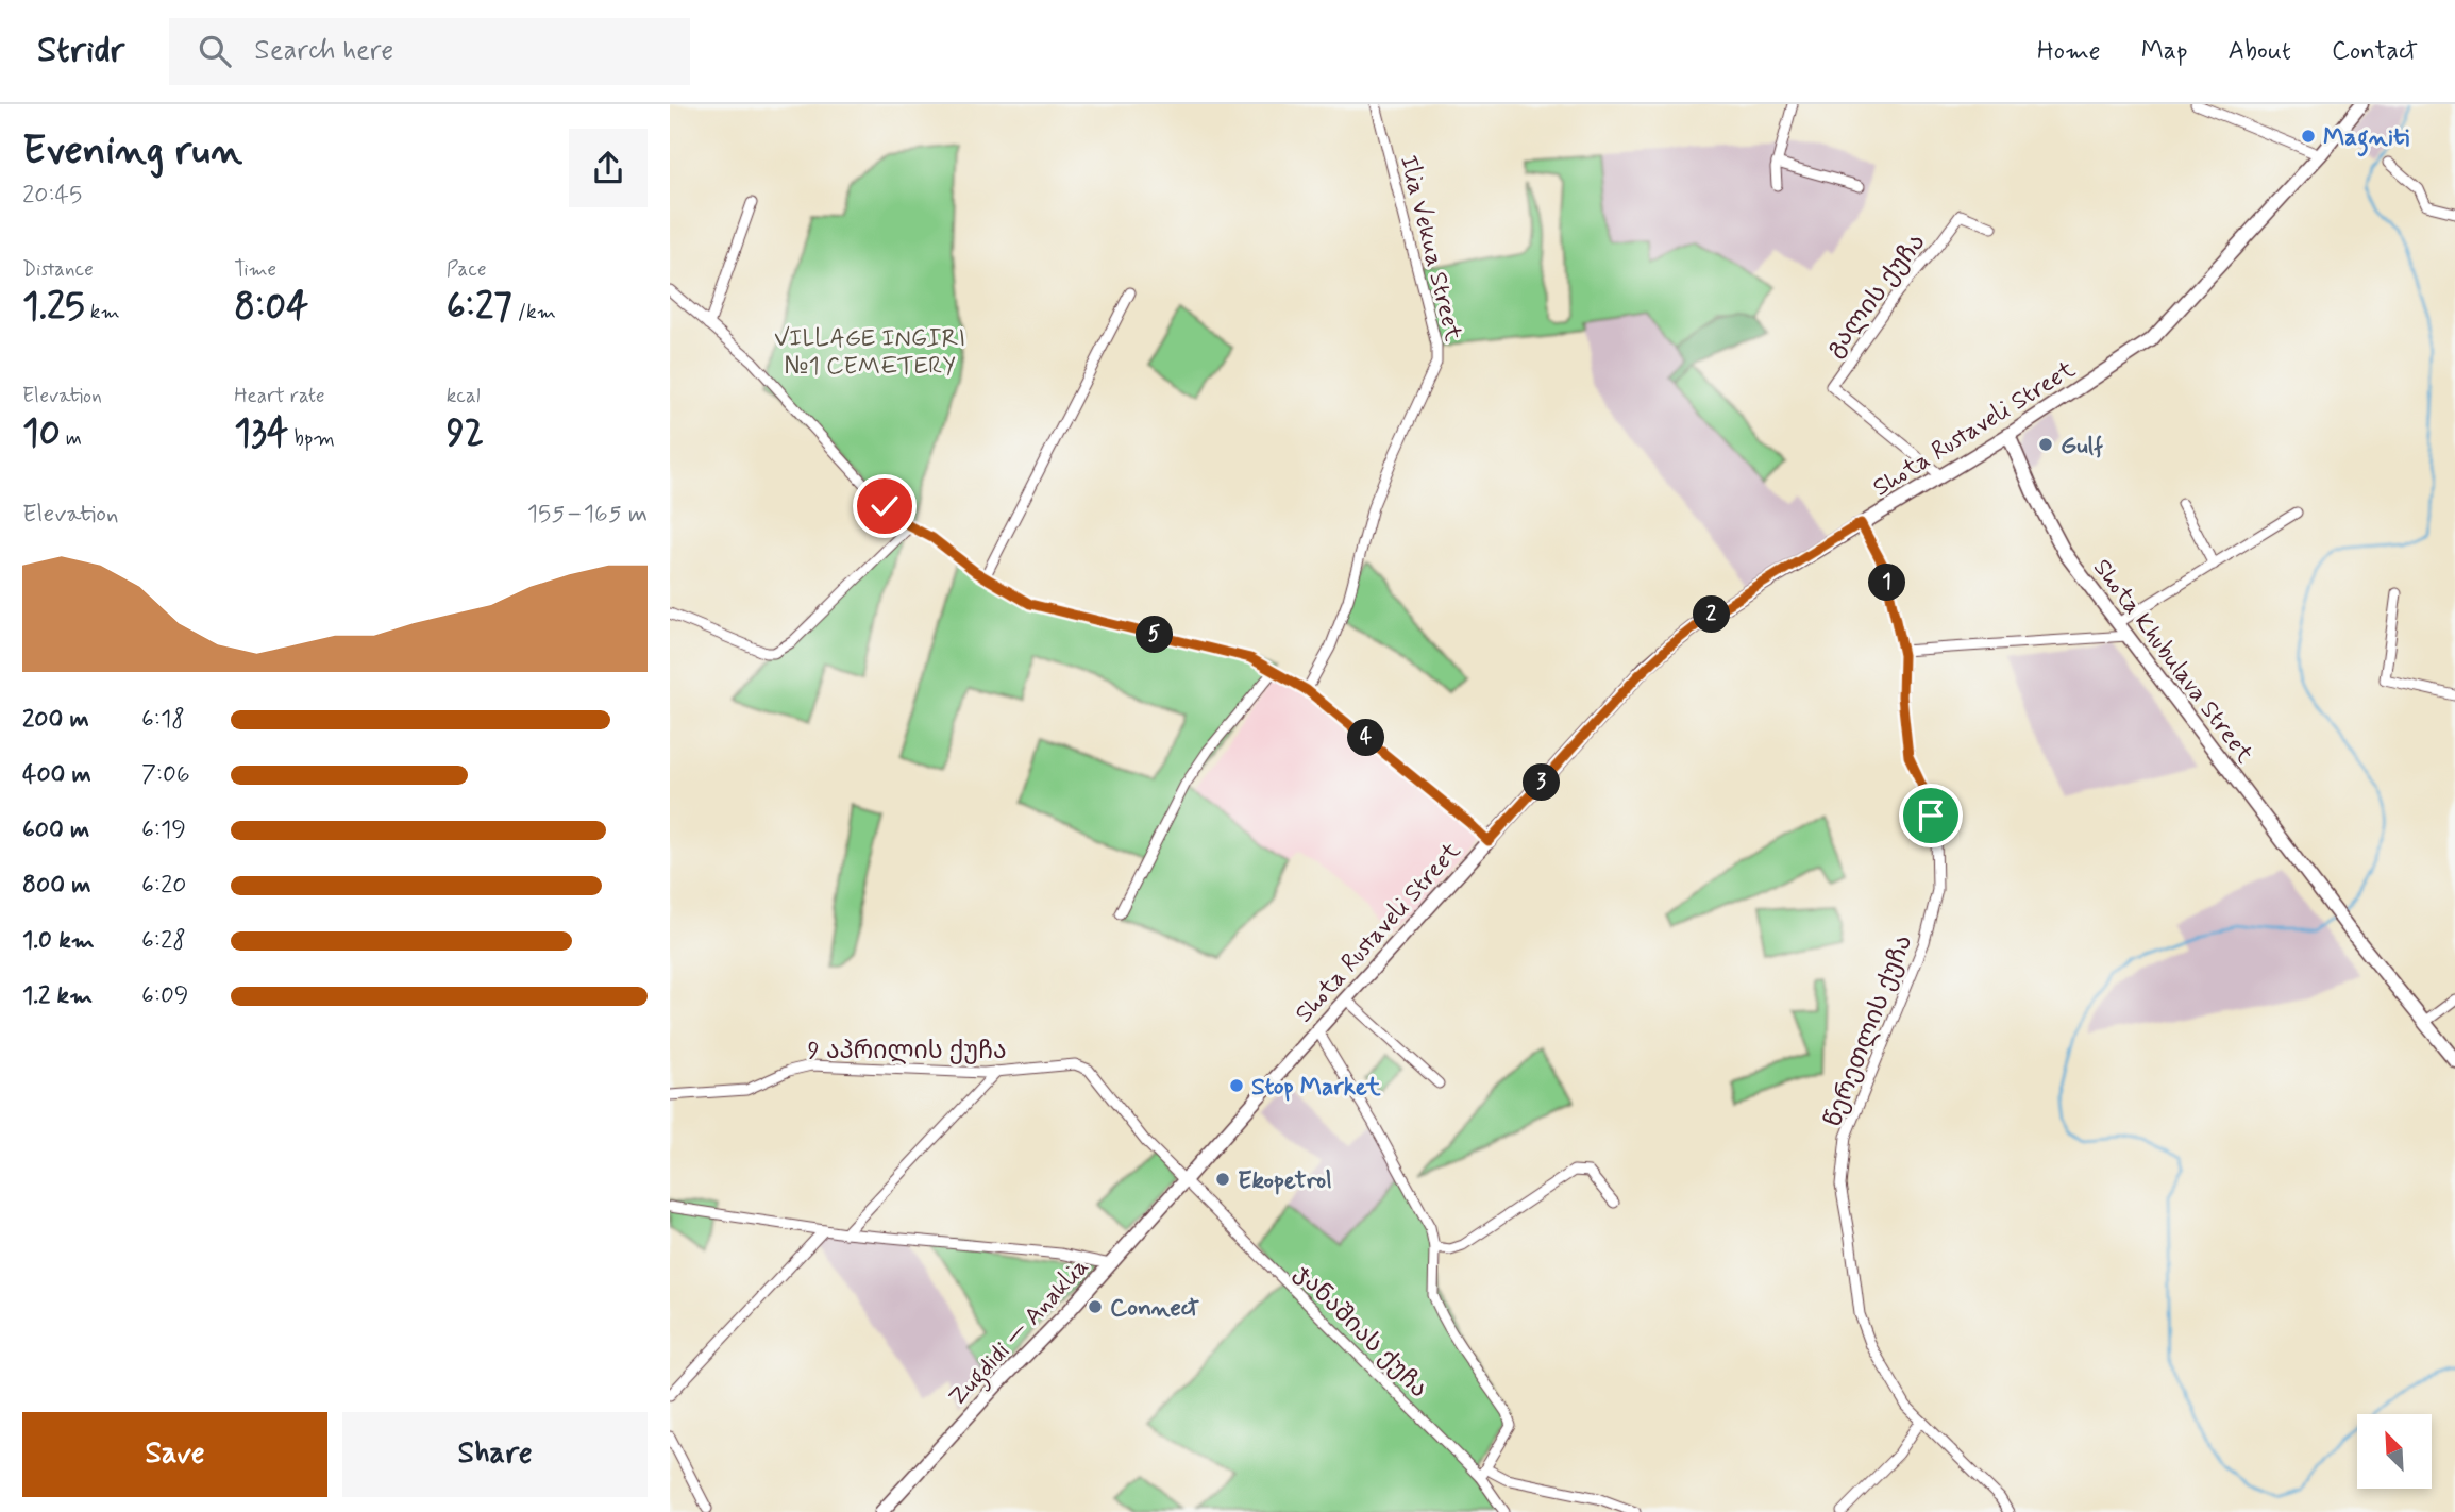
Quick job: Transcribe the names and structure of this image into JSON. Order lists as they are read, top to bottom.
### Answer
{
  "streets": {
    "main road": ["Shota Rustaveli Street", "Shota Khubulava Street", "Zugdidi — Anaklia"],
    "street": [
      "Ilia Vekua Street",
      "გალის ქუჩა",
      "წერეთლის ქუჩა",
      "9 აპრილის ქუჩა",
      "ჯანაშიას ქუჩა"
    ]
  },
  "crossings": [
    ["გალის ქუჩა", "Shota Rustaveli Street"],
    ["Shota Rustaveli Street", "Shota Khubulava Street"],
    ["Shota Rustaveli Street", "წერეთლის ქუჩა"],
    ["Shota Rustaveli Street", "9 აპრილის ქუჩა"],
    ["Shota Rustaveli Street", "ჯანაშიას ქუჩა"],
    ["Shota Rustaveli Street", "Zugdidi — Anaklia"],
    ["9 აპრილის ქუჩა", "ჯანაშიას ქუჩა"],
    ["9 აპრილის ქუჩა", "Zugdidi — Anaklia"],
    ["ჯანაშიას ქუჩა", "Zugdidi — Anaklia"]
  ],
  "parks": ["VILLAGE INGIRI №1 CEMETERY"],
  "places": [
    "Magniti",
    "Gulf",
    "Stop Market",
    "Ekopetrol",
    "Connect"
  ],
  "north": "top left",
  "page": {
    "header": "Stridr",
    "search": "Search here",
    "nav": [
      "Home",
      "Map",
      "About",
      "Contact"
    ],
    "heading": ["Evening run", "20:45"],
    "stats": [
      ["Distance", "1.25 km"],
      ["Time", "8:04"],
      ["Pace", "6:27 /km"],
      ["Elevation", "10 m"],
      ["Heart rate", "134 bpm"],
      ["kcal", "92"]
    ],
    "chart": ["Elevation", "155–165 m"],
    "pins": [
      "1",
      "2",
      "5",
      "4",
      "3"
    ],
    "list": [
      {
        "name": "200 m",
        "note": "6:18"
      },
      {
        "name": "400 m",
        "note": "7:06"
      },
      {
        "name": "600 m",
        "note": "6:19"
      },
      {
        "name": "800 m",
        "note": "6:20"
      },
      {
        "name": "1.0 km",
        "note": "6:28"
      },
      {
        "name": "1.2 km",
        "note": "6:09"
      }
    ],
    "buttons": ["Save", "Share"]
  }
}
